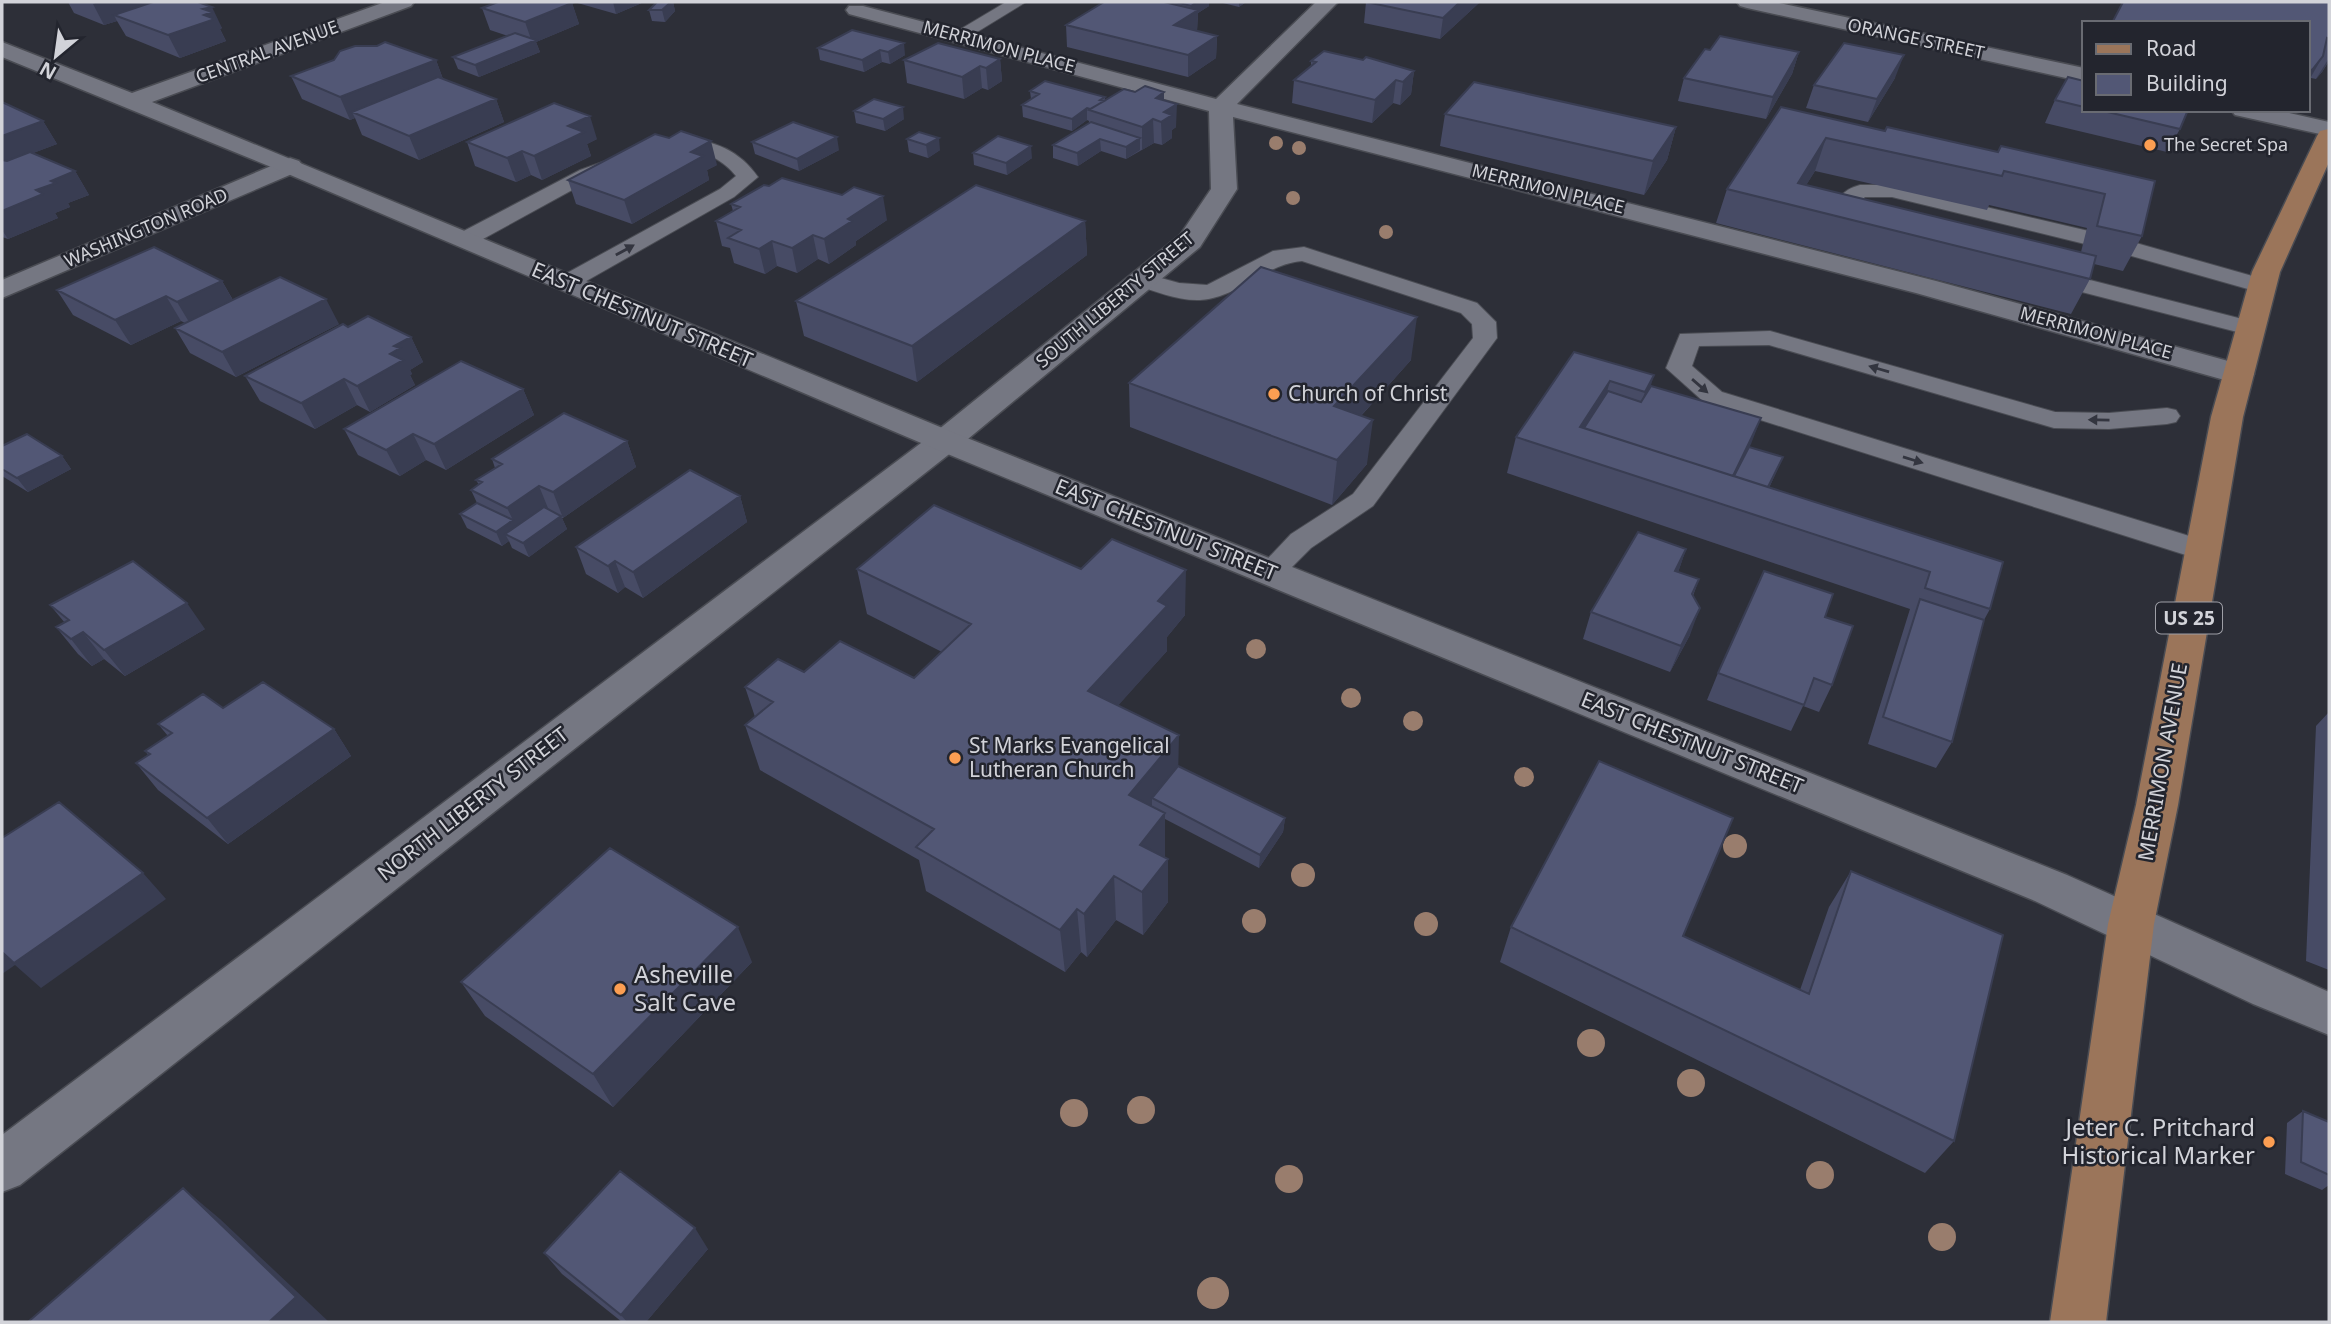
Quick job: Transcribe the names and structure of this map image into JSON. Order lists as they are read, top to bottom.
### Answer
{
  "streets": {
    "main road": ["US 25", "MERRIMON AVENUE"],
    "street": [
      "ORANGE STREET",
      "MERRIMON PLACE",
      "CENTRAL AVENUE",
      "WASHINGTON ROAD",
      "SOUTH LIBERTY STREET",
      "EAST CHESTNUT STREET",
      "NORTH LIBERTY STREET"
    ]
  },
  "crossings": [
    ["MERRIMON PLACE", "SOUTH LIBERTY STREET"],
    ["MERRIMON PLACE", "MERRIMON AVENUE"],
    ["CENTRAL AVENUE", "EAST CHESTNUT STREET"],
    ["WASHINGTON ROAD", "EAST CHESTNUT STREET"],
    ["SOUTH LIBERTY STREET", "EAST CHESTNUT STREET"],
    ["SOUTH LIBERTY STREET", "NORTH LIBERTY STREET"],
    ["EAST CHESTNUT STREET", "MERRIMON AVENUE"],
    ["EAST CHESTNUT STREET", "NORTH LIBERTY STREET"]
  ],
  "places": [
    "The Secret Spa",
    "Church of Christ",
    "St Marks Evangelical Lutheran Church",
    "Asheville Salt Cave",
    "Jeter C. Pritchard Historical Marker"
  ],
  "legend": ["Road", "Building"],
  "north": "bottom left"
}
